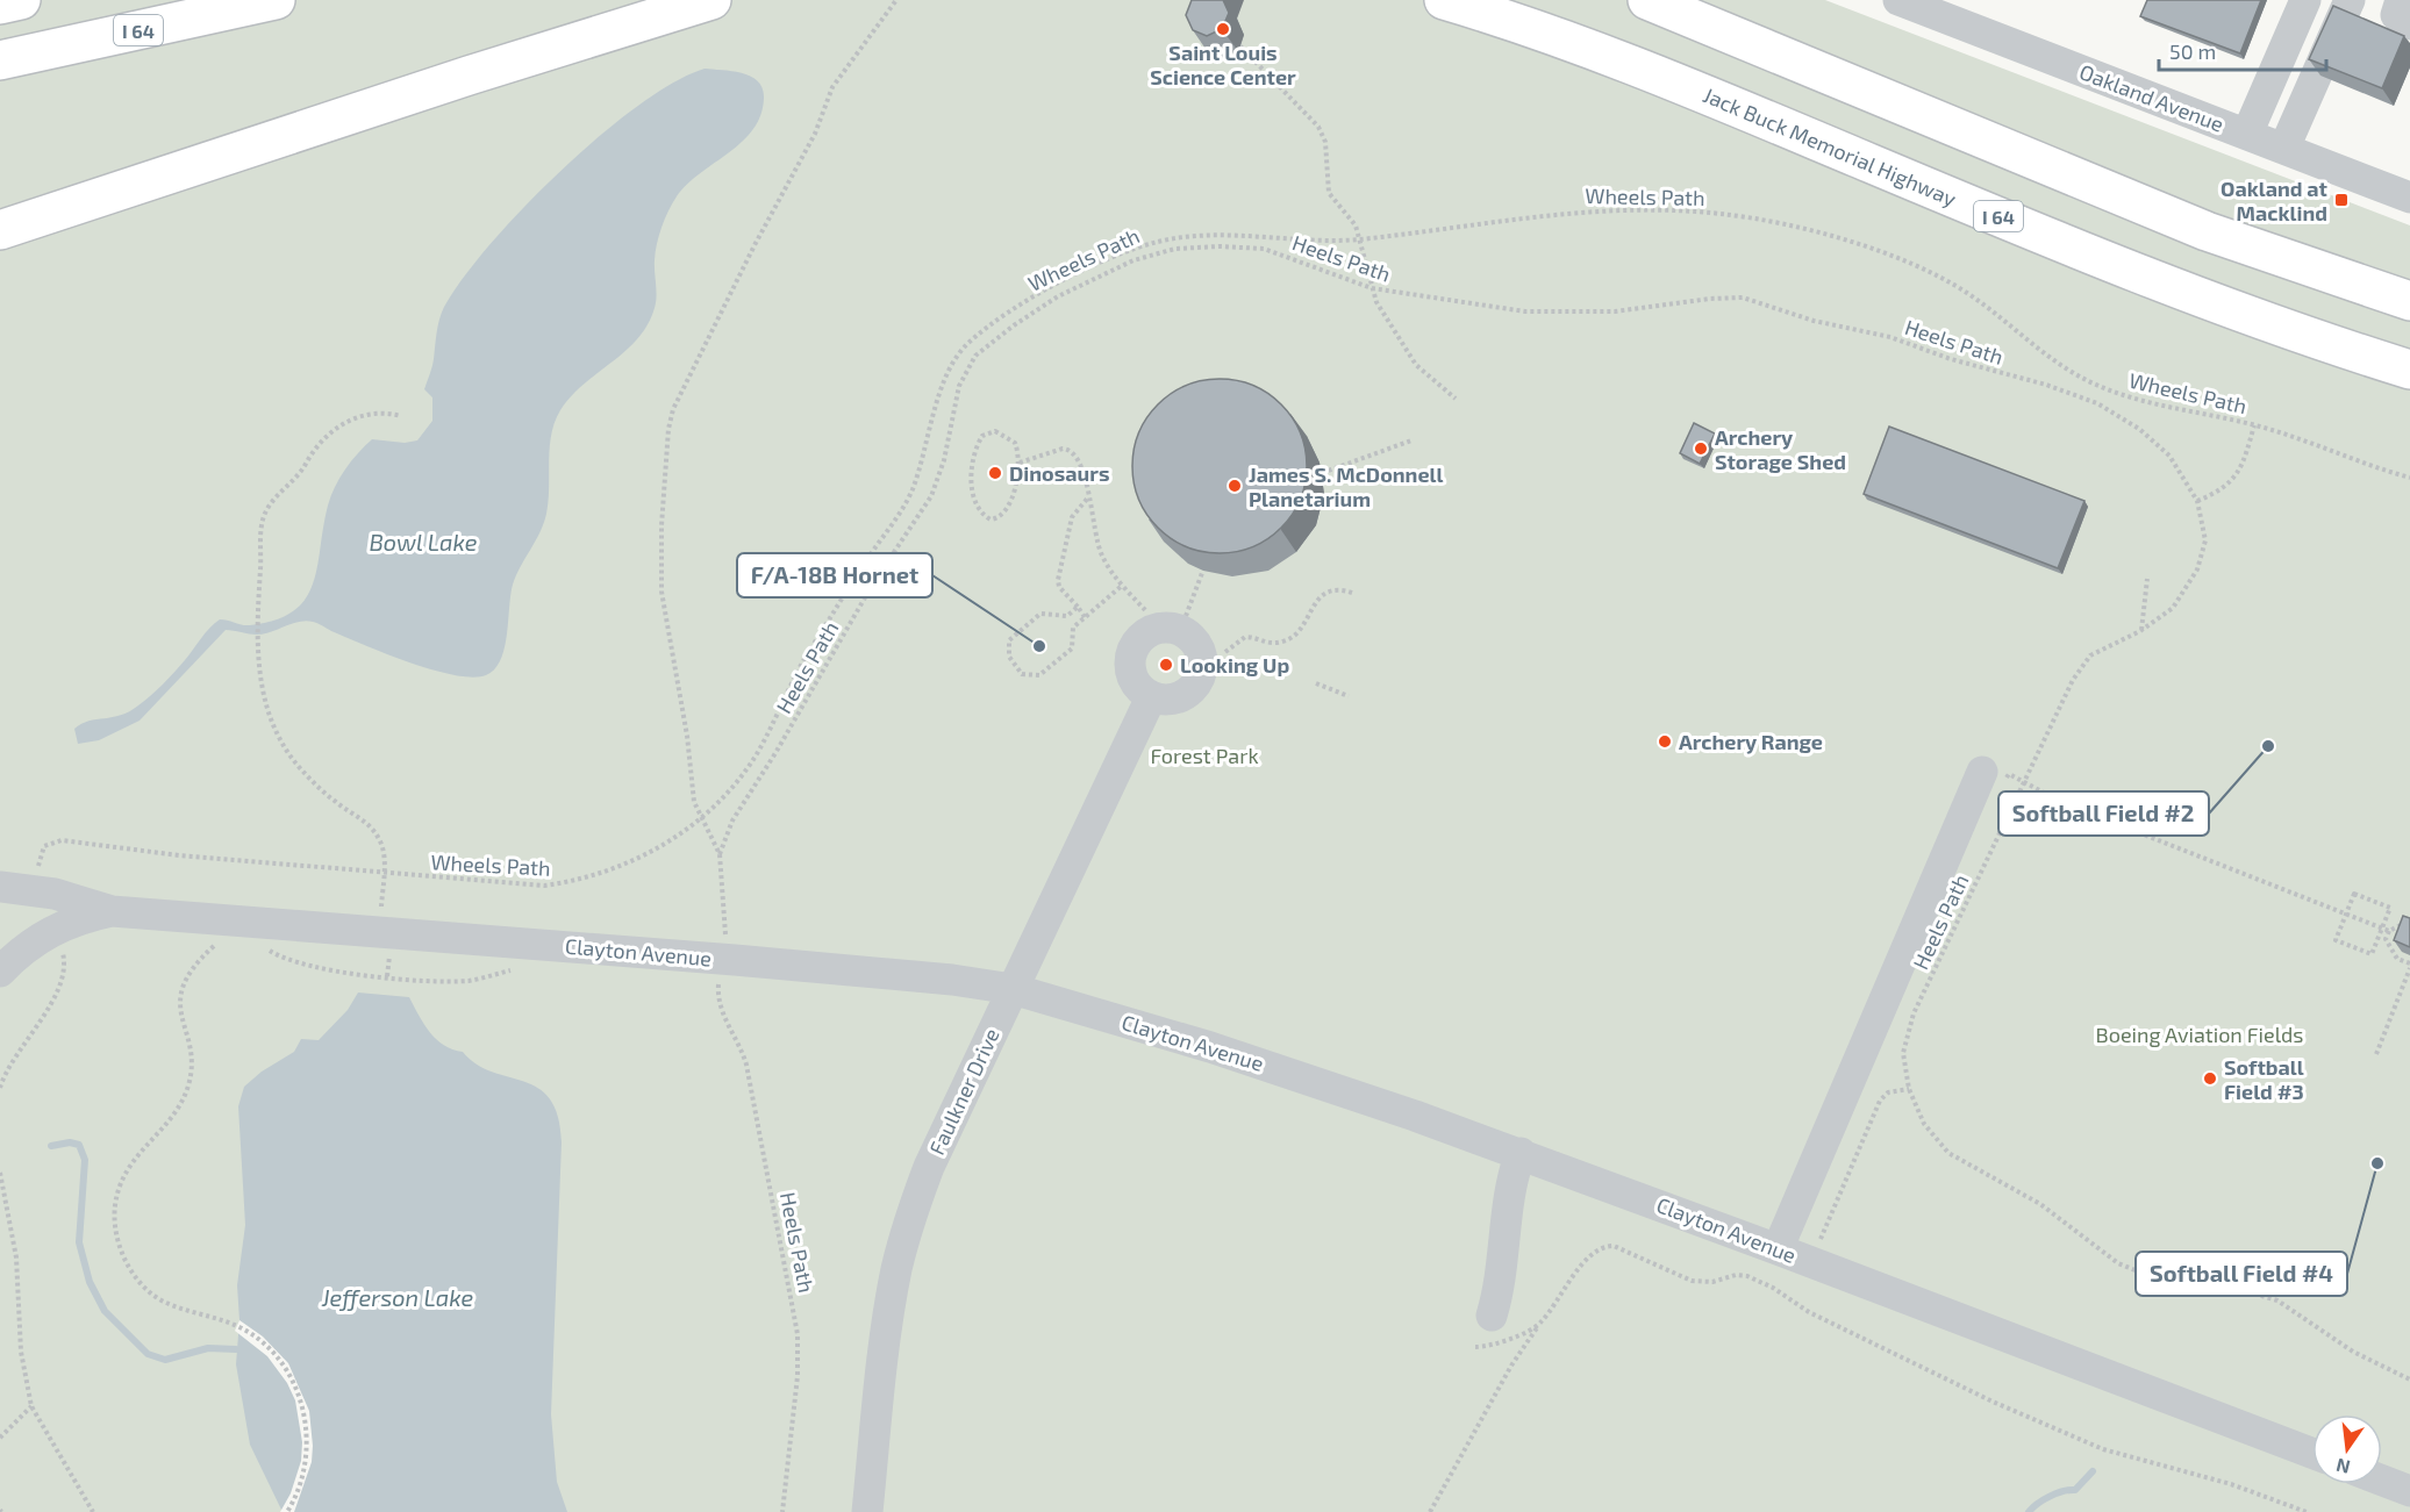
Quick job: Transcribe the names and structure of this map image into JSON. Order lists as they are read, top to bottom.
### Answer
{
  "streets": {
    "highway": ["I 64", "Jack Buck Memorial Highway"],
    "street": ["Oakland Avenue", "Clayton Avenue", "Faulkner Drive"],
    "path": ["Wheels Path", "Heels Path"]
  },
  "crossings": [
    ["Clayton Avenue", "Faulkner Drive"]
  ],
  "water": ["Bowl Lake", "Jefferson Lake"],
  "parks": ["Forest Park", "Boeing Aviation Fields"],
  "places": {
    "other": [
      "Saint Louis Science Center",
      "Archery Storage Shed",
      "Dinosaurs",
      "James S. McDonnell Planetarium",
      "F/A-18B Hornet",
      "Looking Up",
      "Archery Range",
      "Softball Field #2",
      "Softball Field #3",
      "Softball Field #4"
    ],
    "transit": ["Oakland at Macklind"]
  },
  "scale_bar": "50 m",
  "north": "bottom"
}
